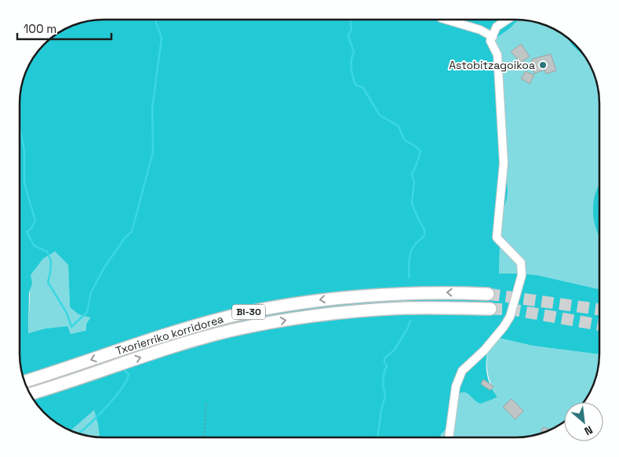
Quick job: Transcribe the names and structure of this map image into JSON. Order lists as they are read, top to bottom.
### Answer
{
  "streets": {
    "highway": ["BI-30", "Txorierriko korridorea"]
  },
  "places": ["Astobitzagoikoa"],
  "scale_bar": "100 m",
  "north": "bottom right"
}
